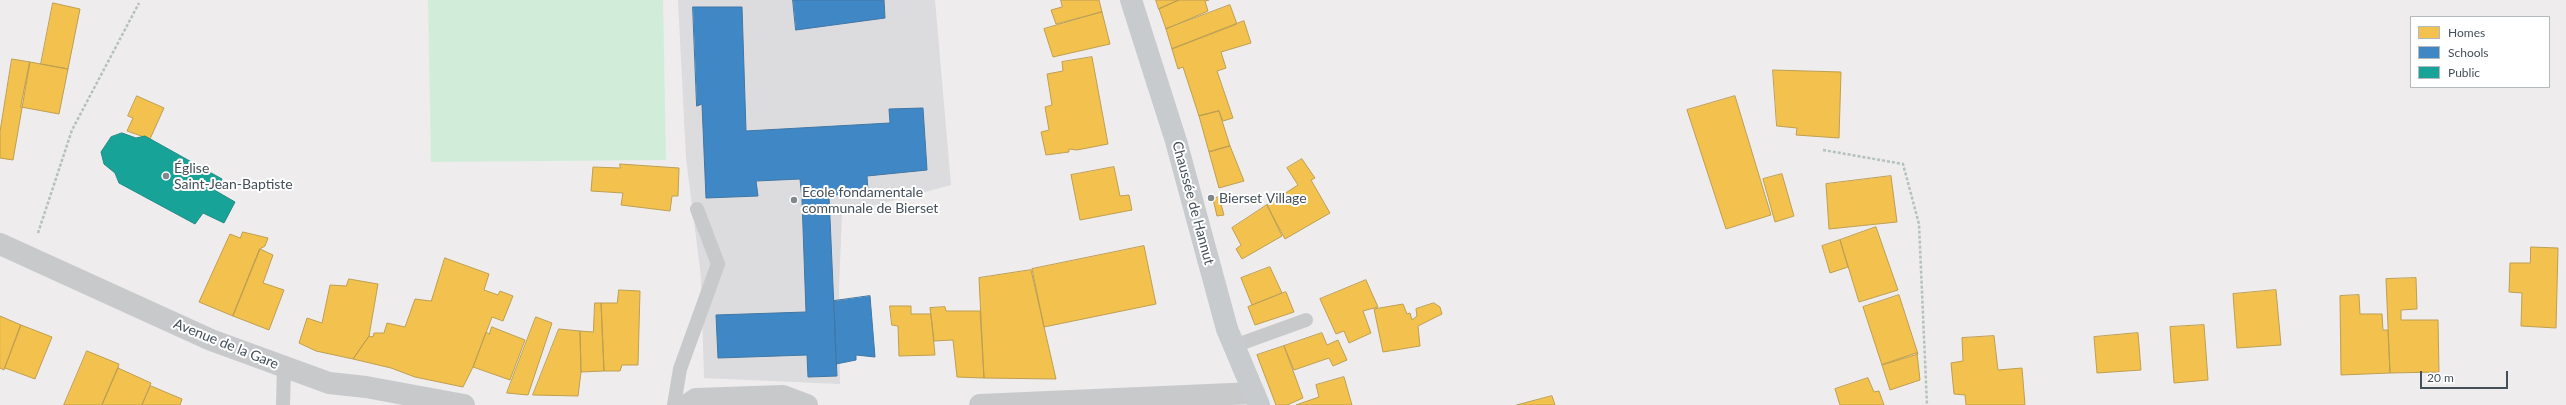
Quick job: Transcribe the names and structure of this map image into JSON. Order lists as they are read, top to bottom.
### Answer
{
  "streets": {
    "main road": ["Chaussée de Hannut"],
    "street": ["Avenue de la Gare"]
  },
  "places": ["Église Saint-Jean-Baptiste", "Bierset Village", "Ecole fondamentale communale de Bierset"],
  "legend": ["Homes", "Schools", "Public"],
  "scale_bar": "20 m"
}
